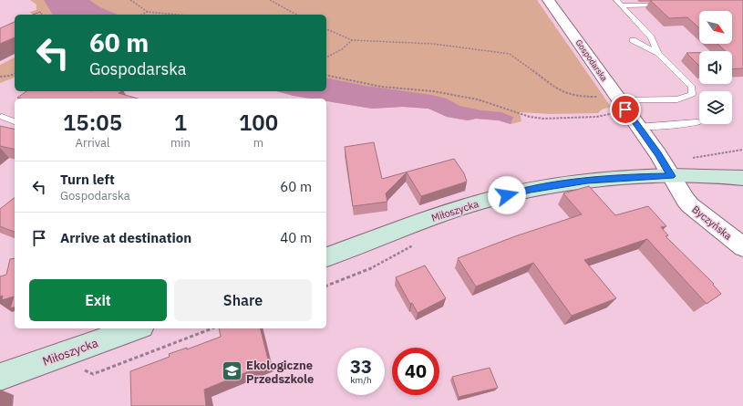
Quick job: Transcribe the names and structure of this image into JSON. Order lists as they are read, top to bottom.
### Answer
{
  "streets": {
    "street": ["Gospodarska", "Miłoszycka", "Byczyńska"]
  },
  "crossings": [
    ["Gospodarska", "Miłoszycka"],
    ["Gospodarska", "Byczyńska"],
    ["Miłoszycka", "Byczyńska"]
  ],
  "places": {
    "school or university": ["Ekologiczne Przedszkole"]
  },
  "north": "bottom right",
  "page": {
    "turn": ["60 m", "Gospodarska"],
    "eta": [
      "15:05",
      "Arrival",
      "1",
      "min",
      "100",
      "m"
    ],
    "list": [
      {
        "name": "Turn left",
        "note": "Gospodarska",
        "value": "60 m"
      },
      {
        "name": "Arrive at destination",
        "value": "40 m"
      }
    ],
    "buttons": ["Exit", "Share"],
    "speed": "33 km/h",
    "limit": "40"
  }
}
